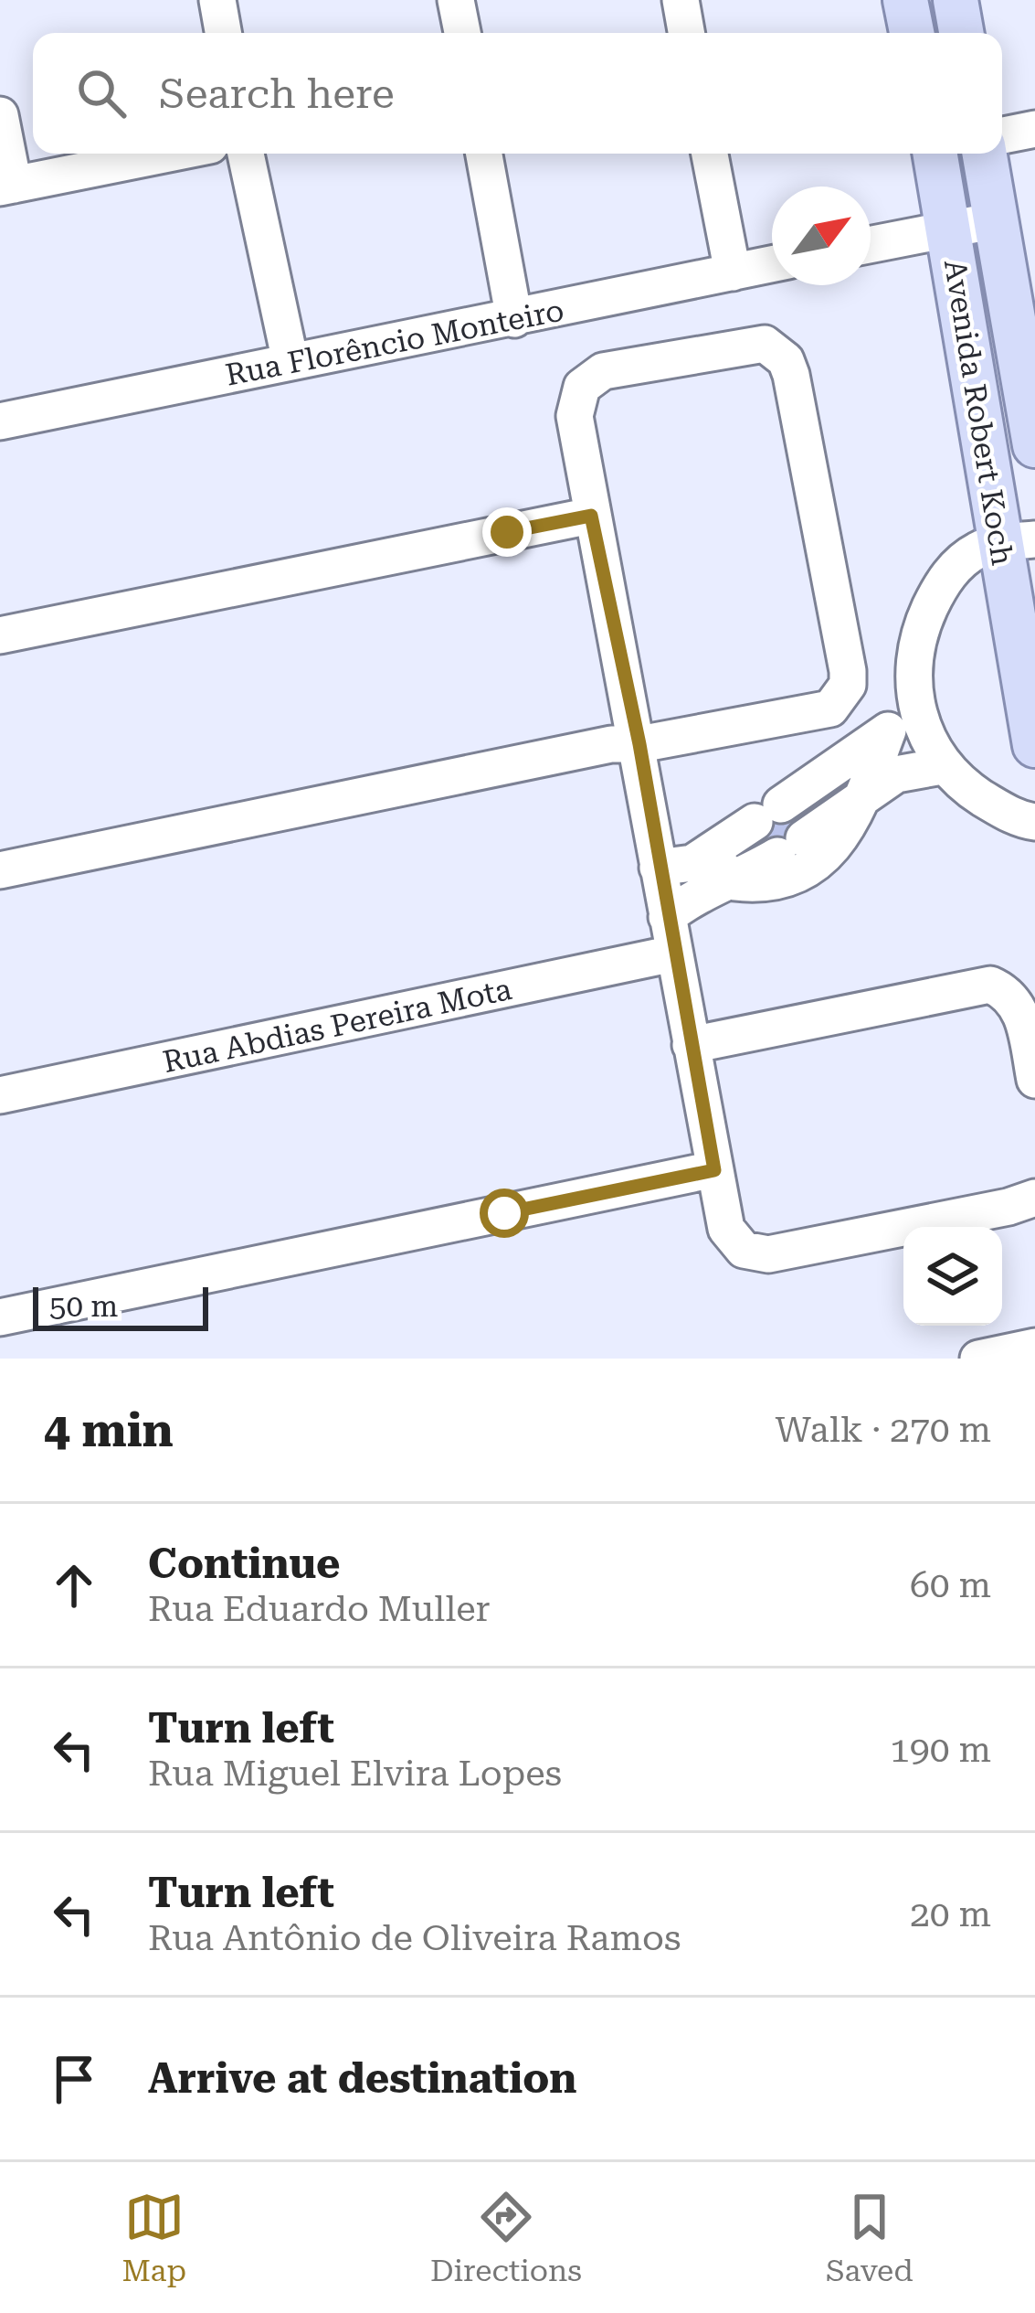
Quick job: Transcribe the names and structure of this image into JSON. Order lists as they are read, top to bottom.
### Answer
{
  "streets": {
    "main road": ["Avenida Robert Koch"],
    "street": ["Rua Florêncio Monteiro", "Rua Abdias Pereira Mota"]
  },
  "scale_bar": "50 m",
  "north": "top right",
  "page": {
    "search": "Search here",
    "scale": "50 m",
    "heading": ["4 min", "Walk · 270 m"],
    "list": [
      ["Continue", "Rua Eduardo Muller", "60 m"],
      ["Turn left", "Rua Miguel Elvira Lopes", "190 m"],
      ["Turn left", "Rua Antônio de Oliveira Ramos", "20 m"],
      "Arrive at destination"
    ],
    "nav": ["Map", "Directions", "Saved"]
  }
}
